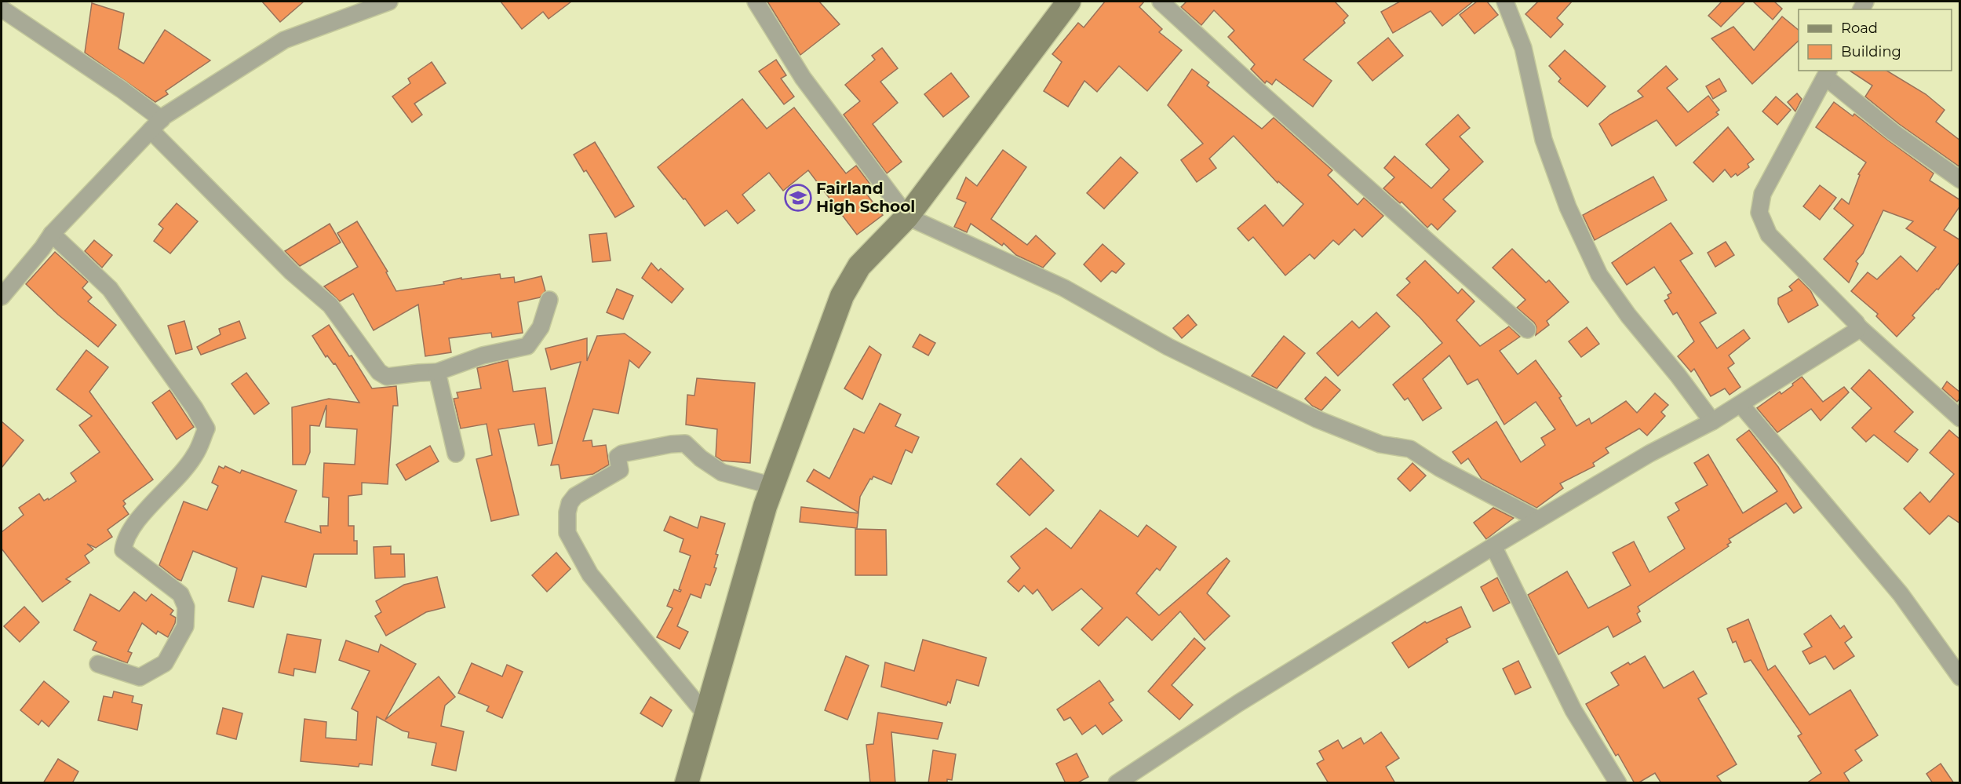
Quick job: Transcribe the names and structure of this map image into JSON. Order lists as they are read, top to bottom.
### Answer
{
  "places": {
    "school or university": ["Fairland High School"]
  },
  "legend": ["Road", "Building"]
}
